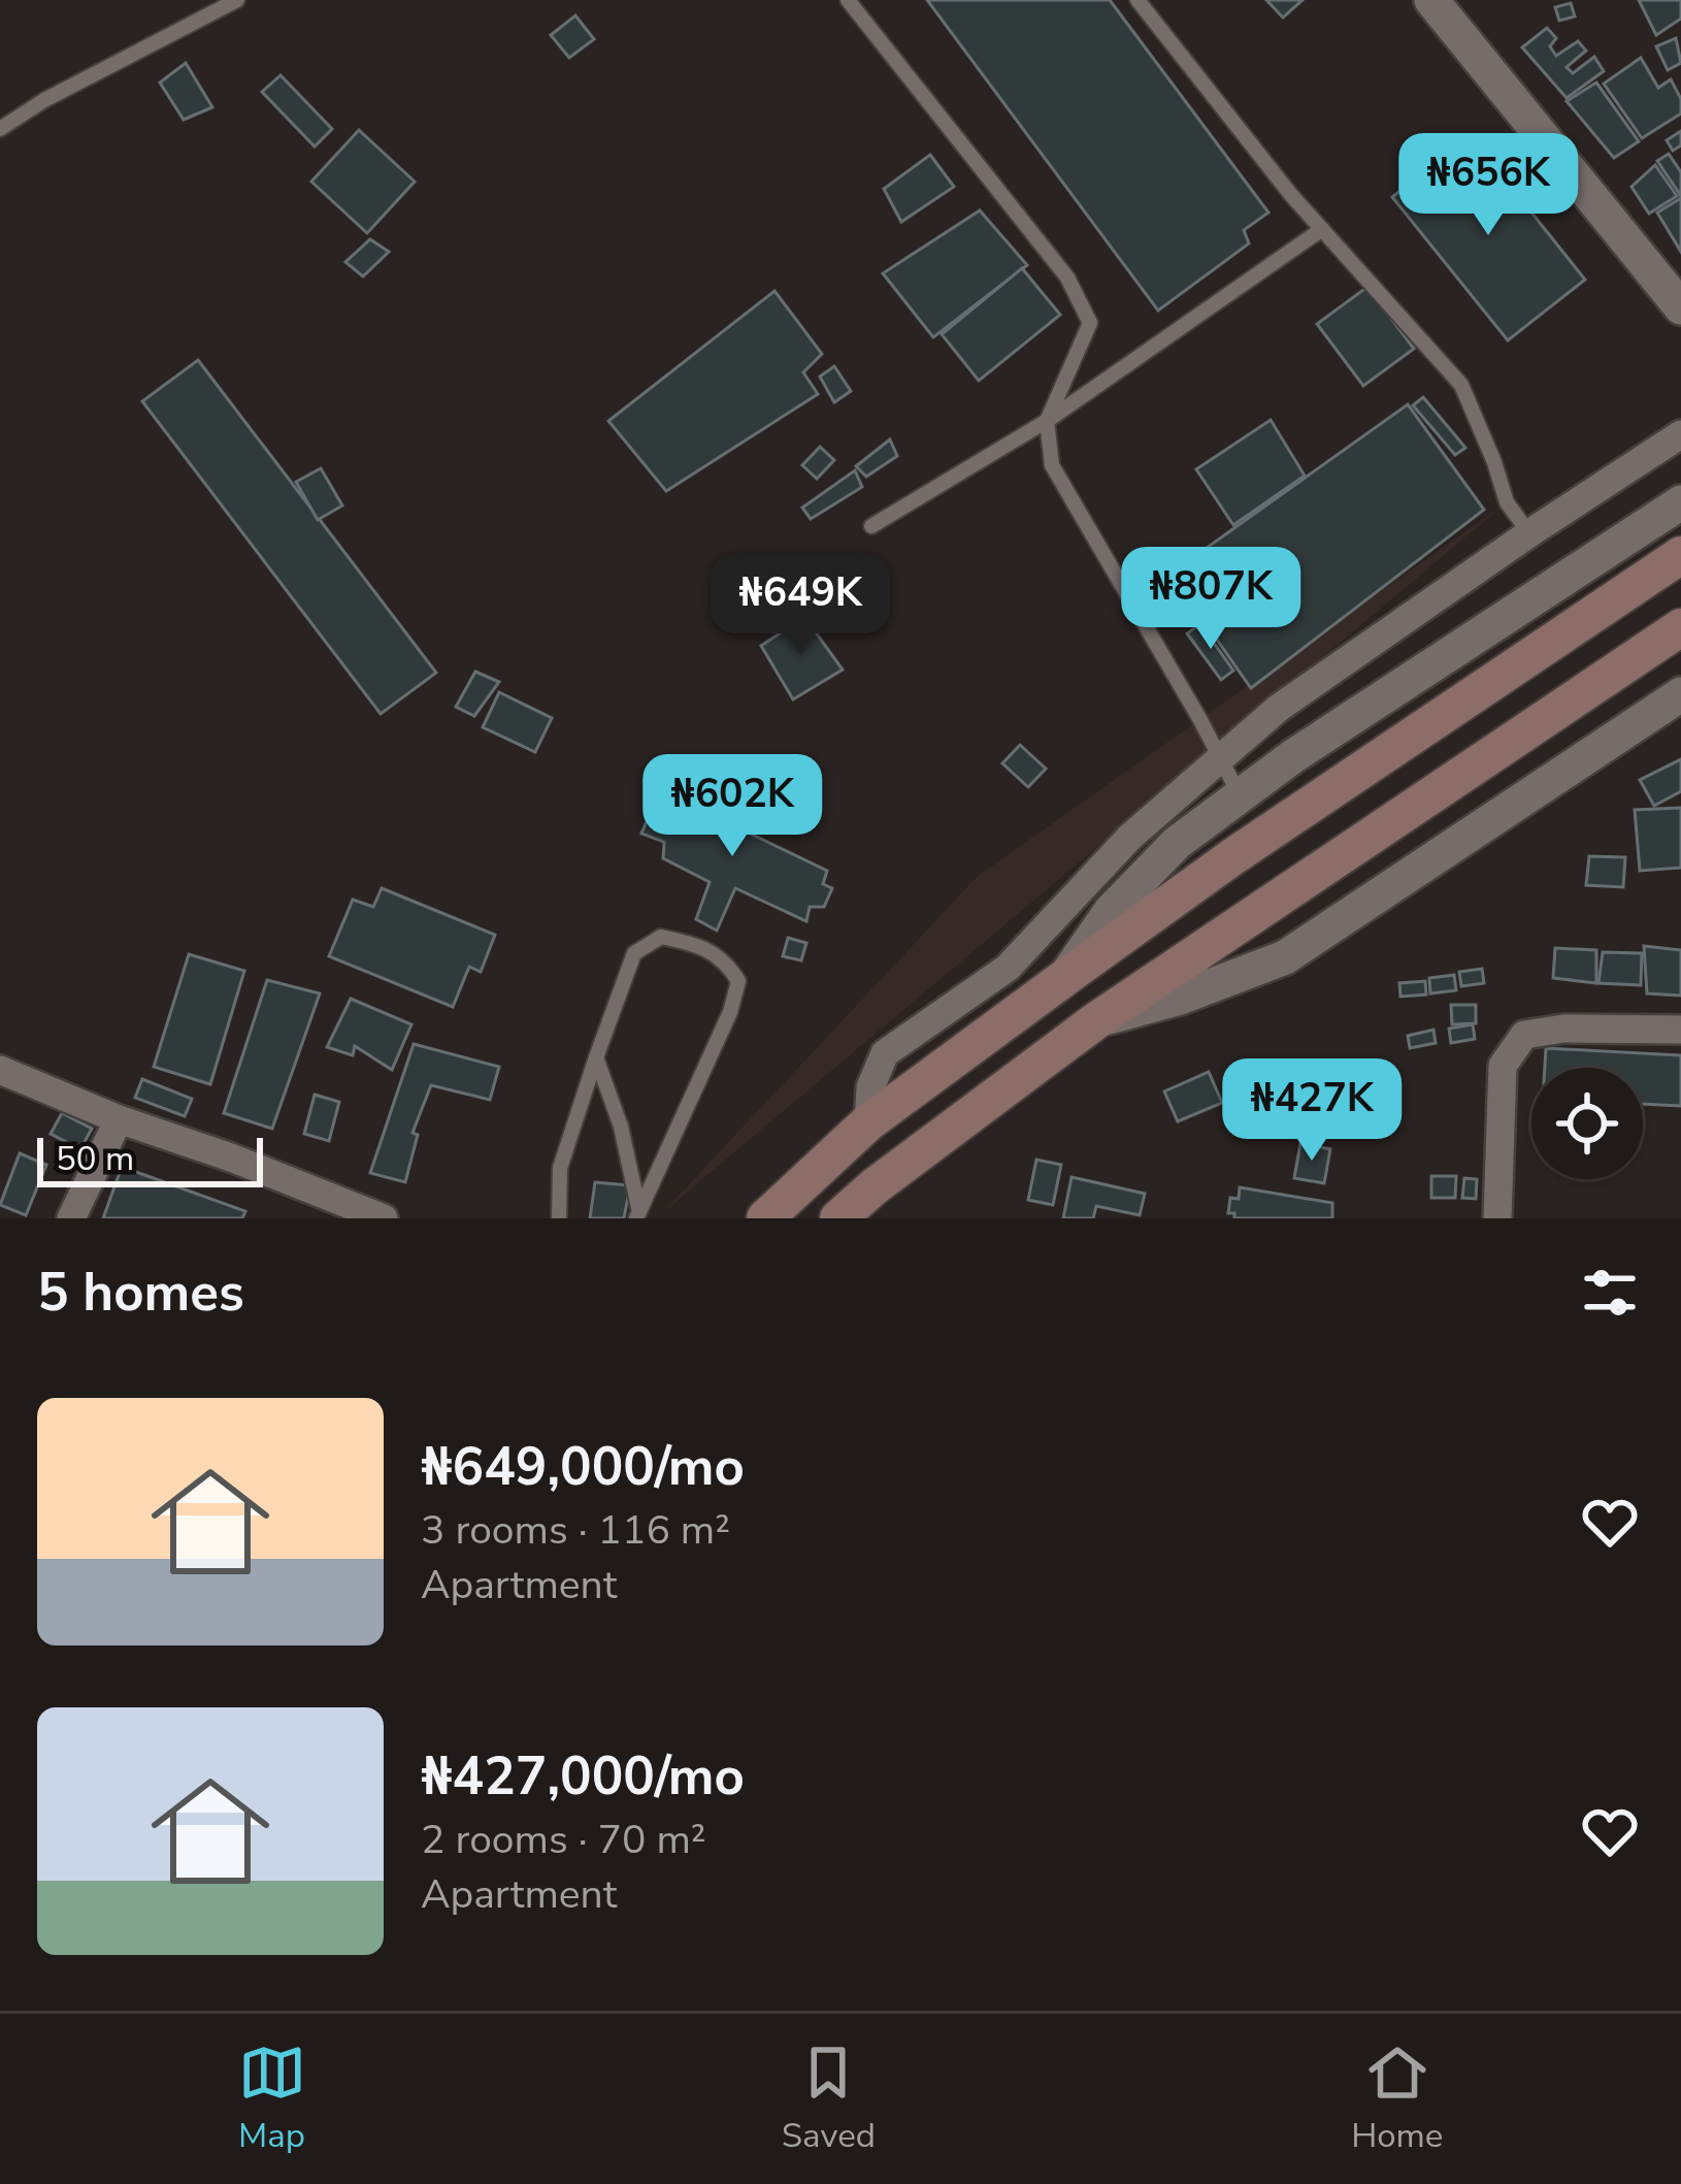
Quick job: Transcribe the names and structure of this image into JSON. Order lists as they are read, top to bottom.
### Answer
{
  "scale_bar": "50 m",
  "page": {
    "price": [
      "₦656K",
      "₦807K",
      "₦649K",
      "₦602K",
      "₦427K"
    ],
    "scale": "50 m",
    "heading": "5 homes",
    "list": [
      {
        "name": "₦649,000/mo",
        "note": "3 rooms · 116 m² · Apartment"
      },
      {
        "name": "₦427,000/mo",
        "note": "2 rooms · 70 m² · Apartment"
      }
    ],
    "tabs": ["Map", "Saved", "Home"]
  }
}
